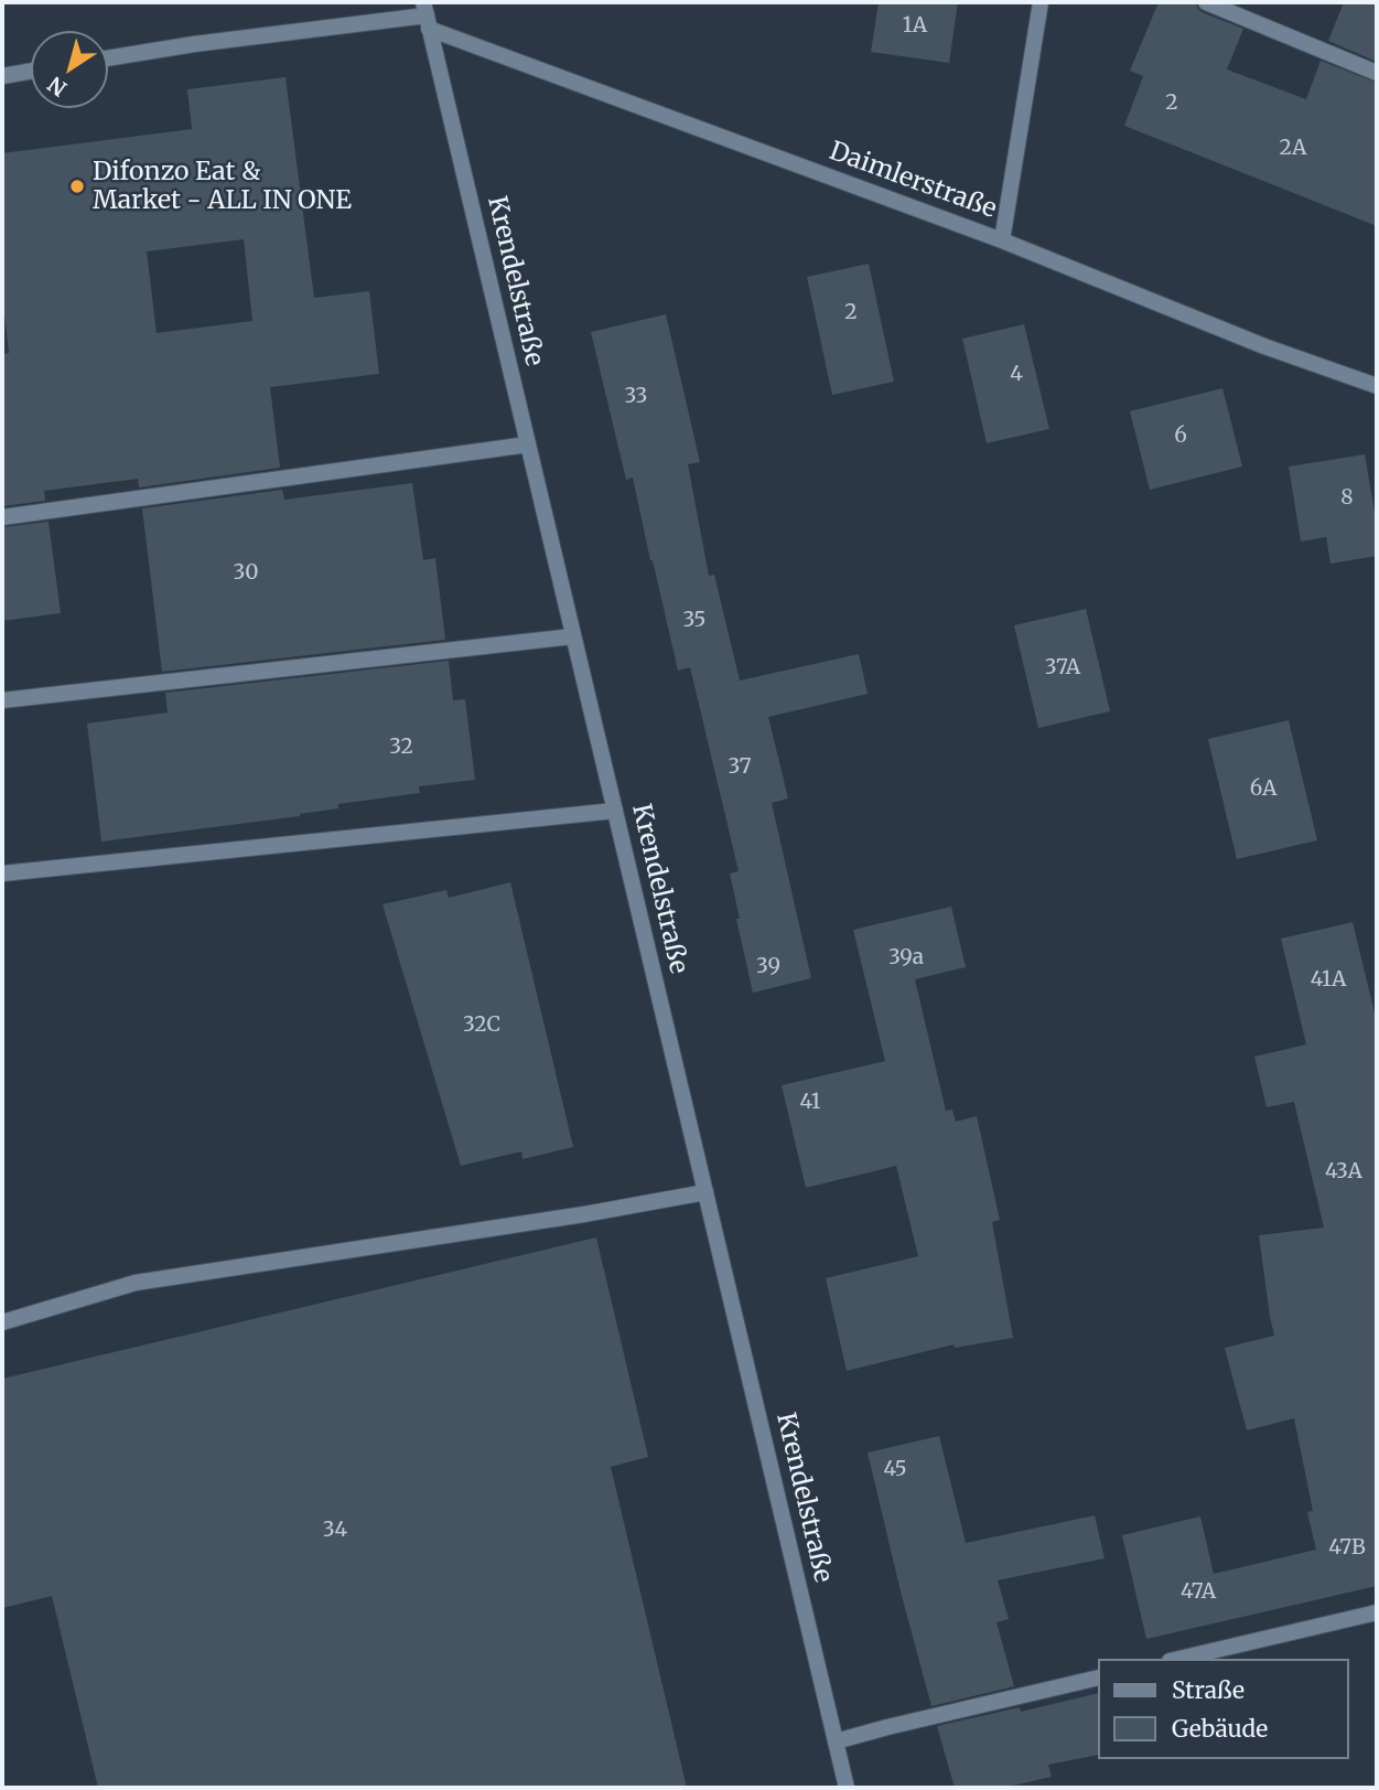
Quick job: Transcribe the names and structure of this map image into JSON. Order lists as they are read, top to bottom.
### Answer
{
  "streets": {
    "street": ["Daimlerstraße", "Krendelstraße"]
  },
  "crossings": [
    ["Daimlerstraße", "Krendelstraße"]
  ],
  "places": ["Difonzo Eat & Market - ALL IN ONE"],
  "house_numbers": [
    "1A",
    "2",
    "2A",
    "2",
    "4",
    "33",
    "6",
    "8",
    "30",
    "35",
    "37A",
    "32",
    "37",
    "6A",
    "39a",
    "39",
    "41A",
    "32C",
    "41",
    "43A",
    "45",
    "34",
    "47B",
    "47A"
  ],
  "legend": ["Straße", "Gebäude"],
  "north": "bottom left"
}
